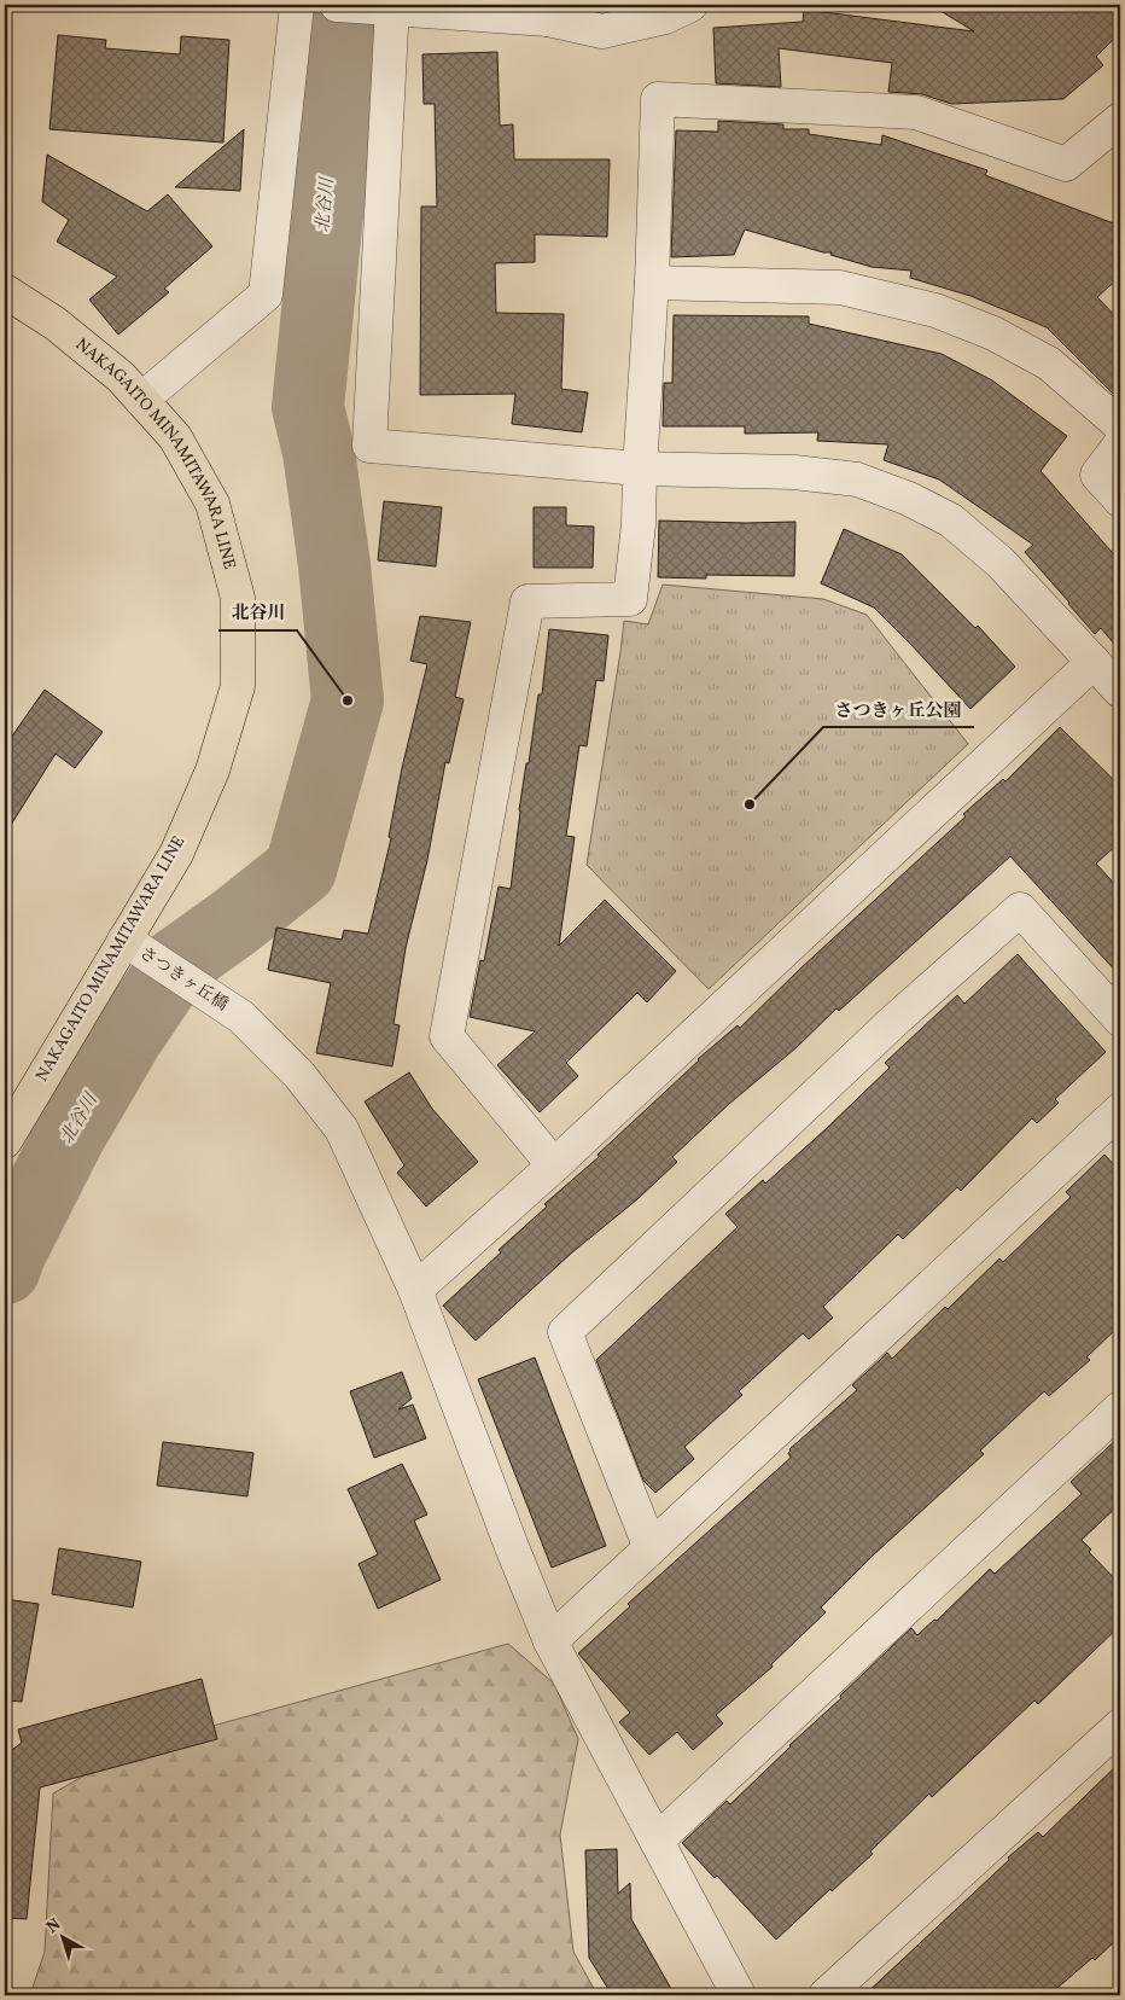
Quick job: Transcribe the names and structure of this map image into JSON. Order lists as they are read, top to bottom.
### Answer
{
  "streets": {
    "main road": ["NAKAGAITO MINAMITAWARA LINE"],
    "street": ["さつきヶ丘橋"]
  },
  "crossings": [
    ["NAKAGAITO MINAMITAWARA LINE", "さつきヶ丘橋"]
  ],
  "water": ["北谷川"],
  "places": ["北谷川", "さつきヶ丘公園"],
  "north": "top left"
}
